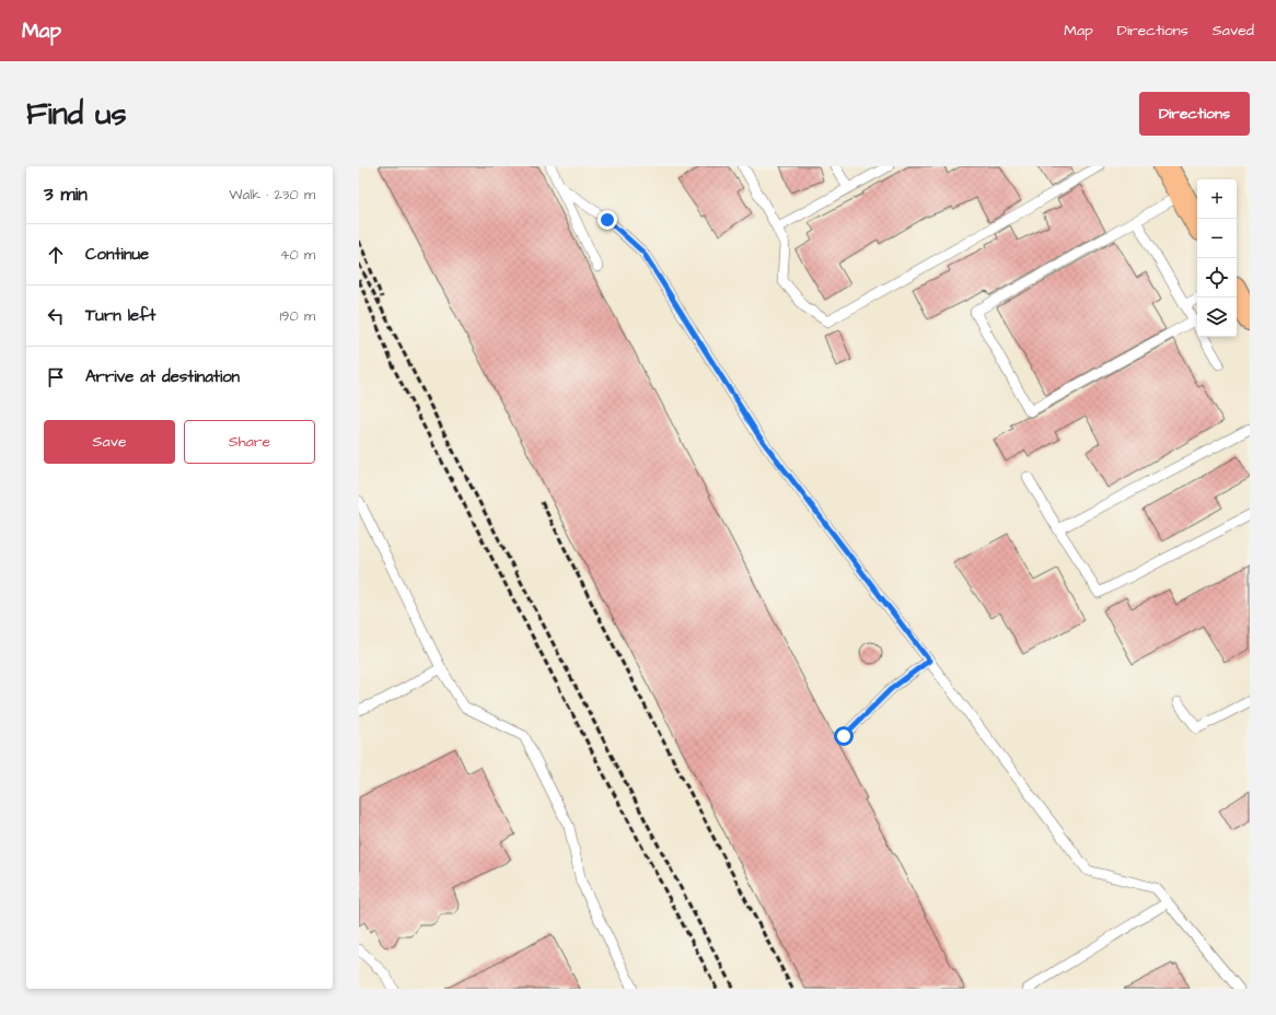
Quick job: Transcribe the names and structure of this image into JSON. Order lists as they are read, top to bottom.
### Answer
{
  "page": {
    "header": "Map",
    "nav": ["Map", "Directions", "Saved"],
    "buttons": [
      "Directions",
      ["Save", "Share"]
    ],
    "title": "Find us",
    "heading": ["3 min", "Walk · 230 m"],
    "map_buttons": ["+", "−"],
    "list": [
      ["Continue", "40 m"],
      ["Turn left", "190 m"],
      "Arrive at destination"
    ]
  }
}
